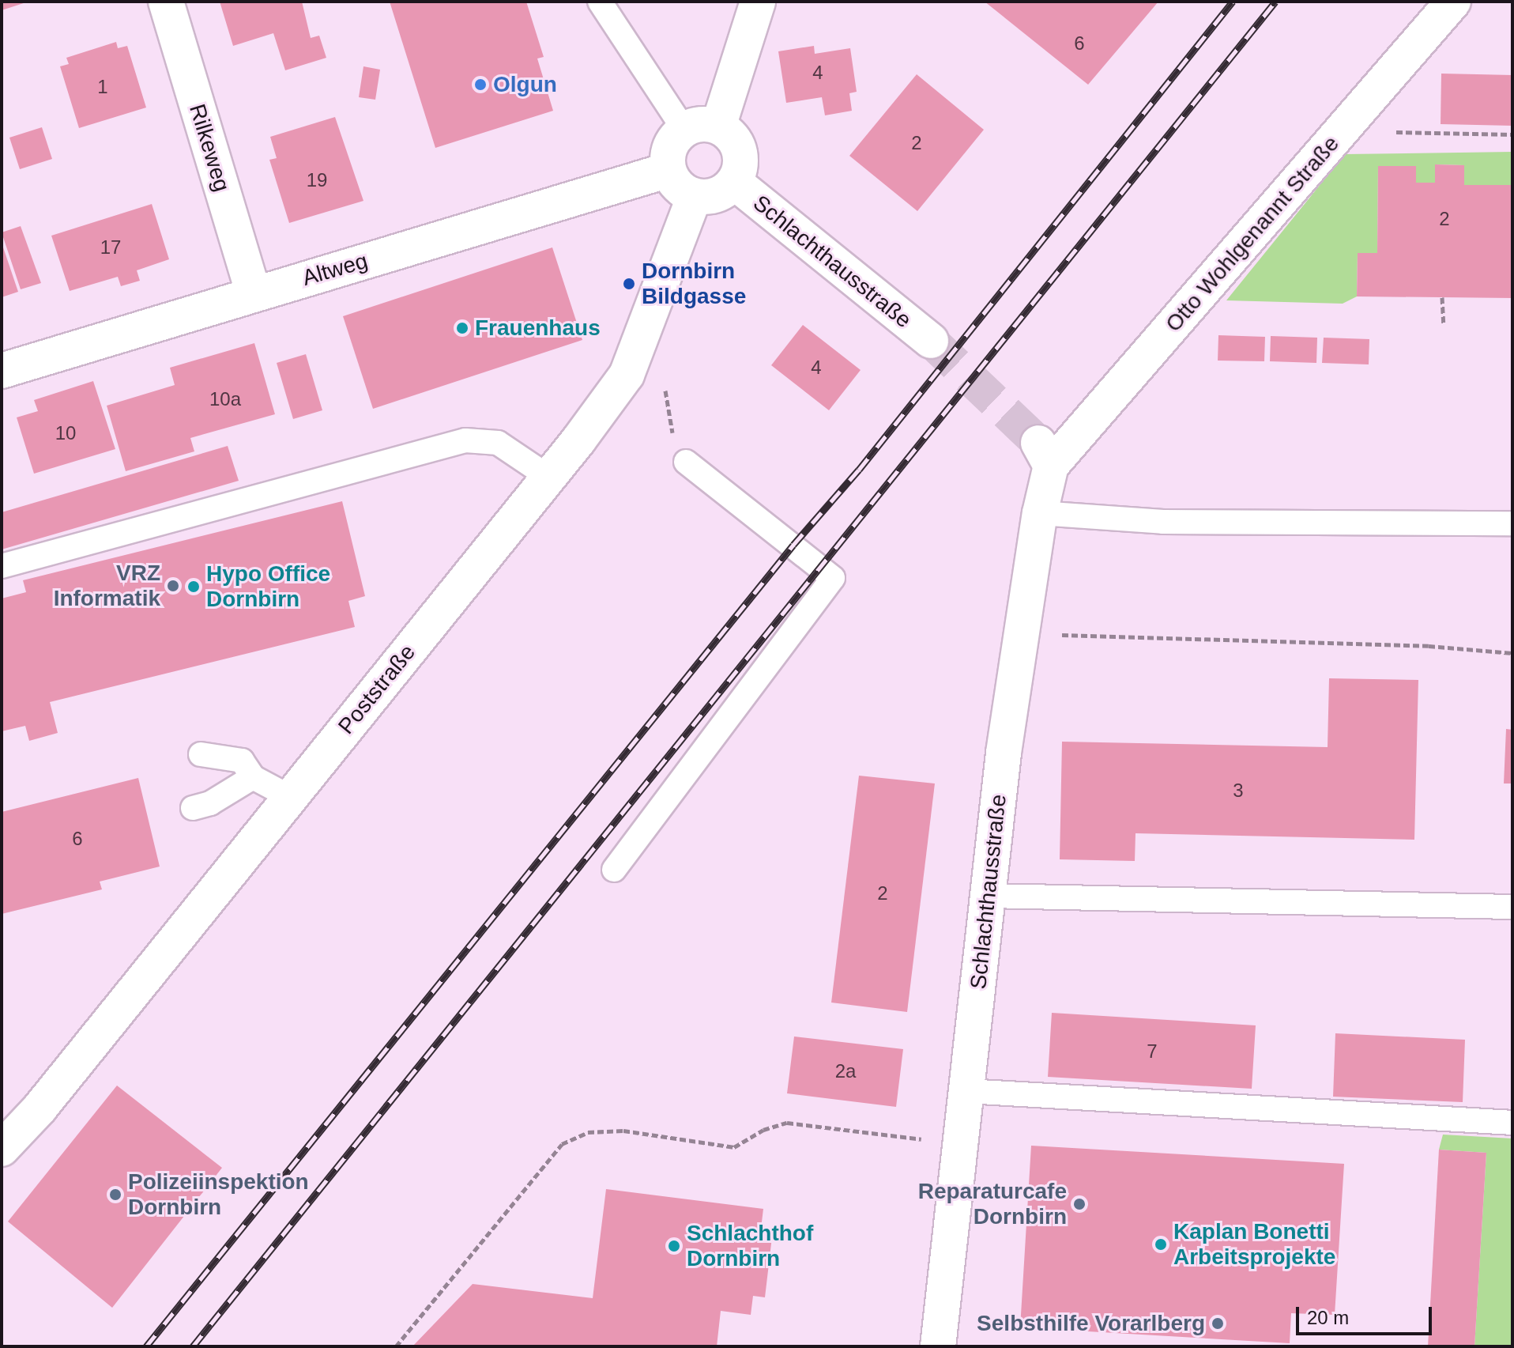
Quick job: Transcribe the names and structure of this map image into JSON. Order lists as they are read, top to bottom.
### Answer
{
  "streets": {
    "street": [
      "Rilkeweg",
      "Otto Wohlgenannt Straße",
      "Schlachthausstraße",
      "Altweg",
      "Poststraße"
    ]
  },
  "crossings": [
    ["Rilkeweg", "Altweg"],
    ["Otto Wohlgenannt Straße", "Schlachthausstraße"],
    ["Schlachthausstraße", "Altweg"],
    ["Schlachthausstraße", "Poststraße"],
    ["Altweg", "Poststraße"]
  ],
  "places": [
    "Olgun",
    "Dornbirn Bildgasse",
    "Frauenhaus",
    "VRZ Informatik",
    "Hypo Office Dornbirn",
    "Polizeiinspektion Dornbirn",
    "Reparaturcafe Dornbirn",
    "Kaplan Bonetti Arbeitsprojekte",
    "Schlachthof Dornbirn",
    "Selbsthilfe Vorarlberg"
  ],
  "house_numbers": [
    "6",
    "4",
    "1",
    "2",
    "19",
    "2",
    "17",
    "4",
    "10a",
    "10",
    "3",
    "6",
    "2",
    "7",
    "2a"
  ],
  "scale_bar": "20 m"
}
